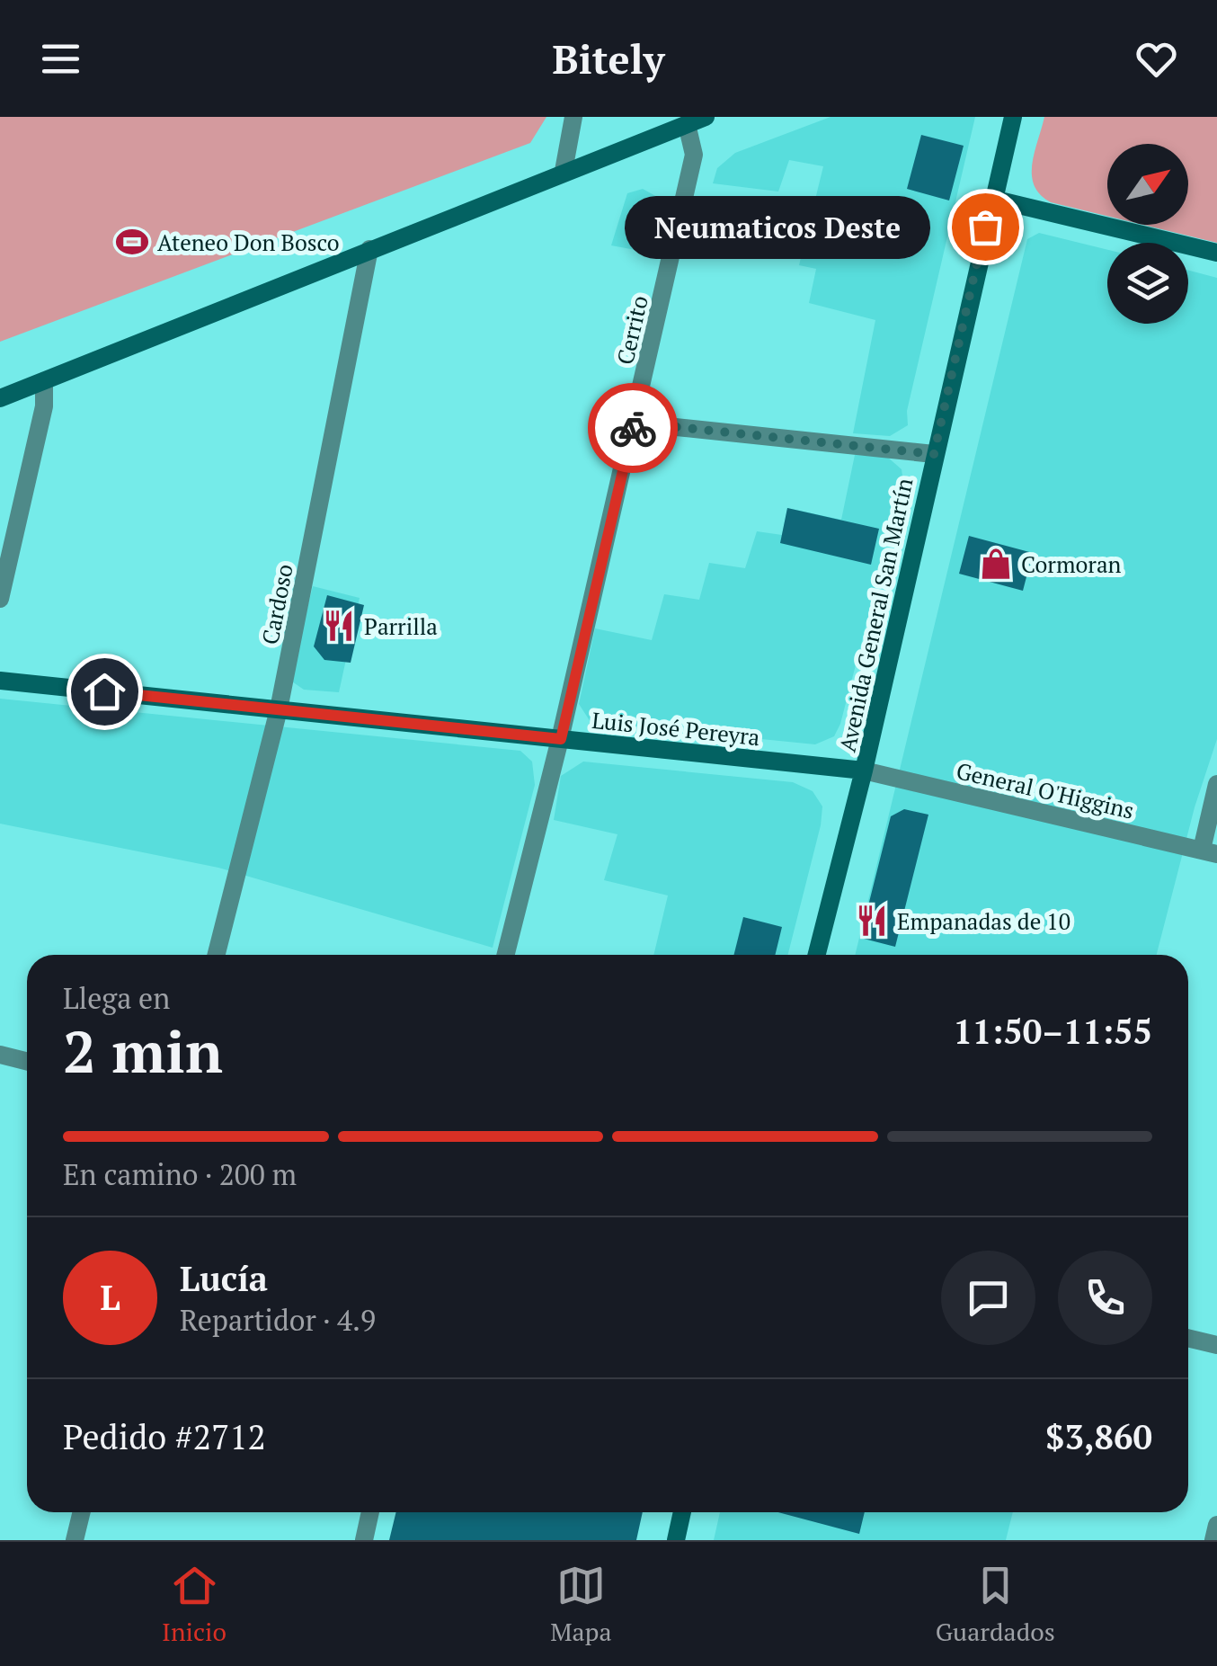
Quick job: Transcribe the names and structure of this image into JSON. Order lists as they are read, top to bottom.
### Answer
{
  "streets": {
    "street": [
      "Cerrito",
      "Cardoso",
      "Avenida General San Martín",
      "Luis José Pereyra",
      "General O'Higgins"
    ]
  },
  "crossings": [
    ["Cerrito", "Luis José Pereyra"],
    ["Cardoso", "Luis José Pereyra"],
    ["Avenida General San Martín", "Luis José Pereyra"],
    ["Avenida General San Martín", "General O'Higgins"],
    ["Luis José Pereyra", "General O'Higgins"]
  ],
  "places": {
    "other": ["Neumaticos Deste"],
    "sports": ["Ateneo Don Bosco"],
    "shop": ["Cormoran"],
    "restaurant": ["Parrilla", "Empanadas de 10"]
  },
  "north": "top right",
  "page": {
    "header": "Bitely",
    "bubble": "Neumaticos Deste",
    "heading": ["2 min", "Llega en", "11:50–11:55"],
    "panel": [
      "Lucía",
      "Repartidor · 4.9",
      "Pedido #2712",
      "$3,860"
    ],
    "bar": "En camino · 200 m",
    "round": "L",
    "tabs": ["Inicio", "Mapa", "Guardados"]
  }
}
